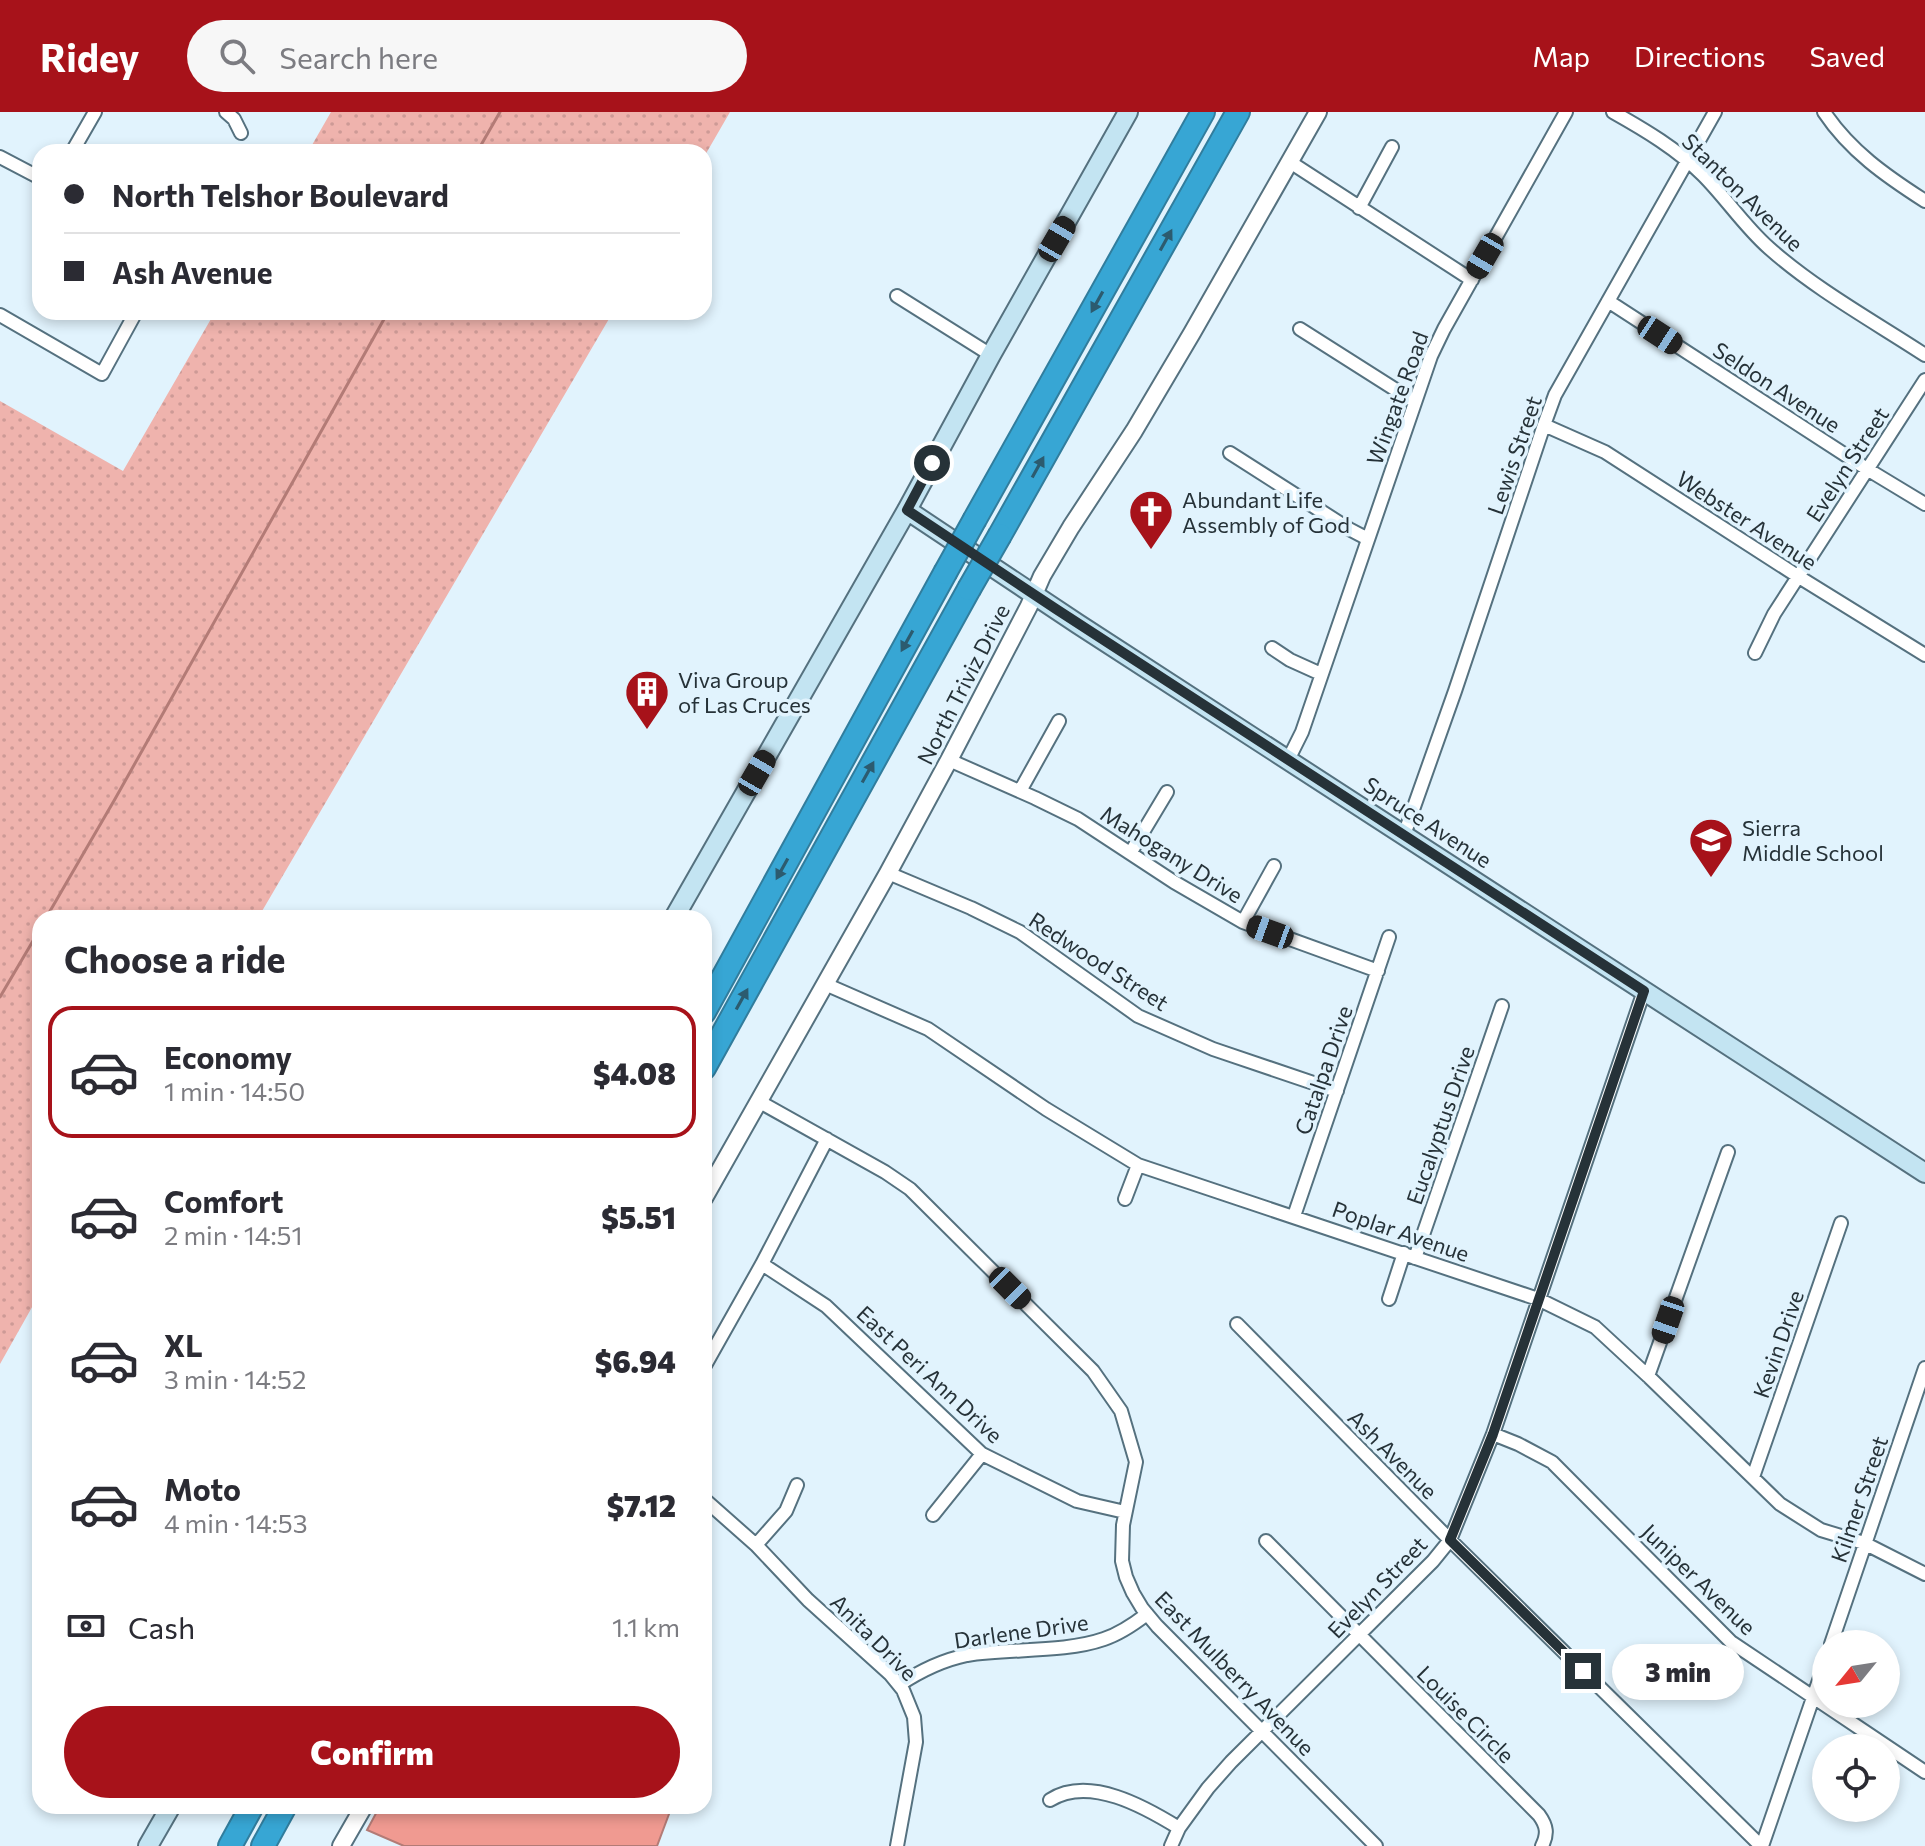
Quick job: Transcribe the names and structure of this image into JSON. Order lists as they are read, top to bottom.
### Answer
{
  "streets": {
    "main road": ["Spruce Avenue"],
    "street": [
      "Stanton Avenue",
      "Seldon Avenue",
      "Wingate Road",
      "Lewis Street",
      "Evelyn Street",
      "Webster Avenue",
      "North Triviz Drive",
      "Mahogany Drive",
      "Redwood Street",
      "Catalpa Drive",
      "Eucalyptus Drive",
      "Poplar Avenue",
      "Kevin Drive",
      "East Peri Ann Drive",
      "Ash Avenue",
      "Kilmer Street",
      "Juniper Avenue",
      "Darlene Drive",
      "Anita Drive",
      "East Mulberry Avenue",
      "Louise Circle"
    ]
  },
  "crossings": [
    ["Stanton Avenue", "Lewis Street"],
    ["Seldon Avenue", "Lewis Street"],
    ["Seldon Avenue", "Evelyn Street"],
    ["Wingate Road", "Spruce Avenue"],
    ["Lewis Street", "Webster Avenue"],
    ["Lewis Street", "Spruce Avenue"],
    ["Evelyn Street", "Webster Avenue"],
    ["Evelyn Street", "Spruce Avenue"],
    ["Evelyn Street", "Poplar Avenue"],
    ["Evelyn Street", "Ash Avenue"],
    ["Evelyn Street", "Juniper Avenue"],
    ["Evelyn Street", "East Mulberry Avenue"],
    ["Evelyn Street", "Louise Circle"],
    ["North Triviz Drive", "Spruce Avenue"],
    ["North Triviz Drive", "Mahogany Drive"],
    ["North Triviz Drive", "Redwood Street"],
    ["North Triviz Drive", "Poplar Avenue"],
    ["North Triviz Drive", "East Mulberry Avenue"],
    ["Mahogany Drive", "Catalpa Drive"],
    ["Redwood Street", "Catalpa Drive"],
    ["Catalpa Drive", "Poplar Avenue"],
    ["Eucalyptus Drive", "Poplar Avenue"],
    ["Poplar Avenue", "Kevin Drive"],
    ["Poplar Avenue", "Kilmer Street"],
    ["East Peri Ann Drive", "East Mulberry Avenue"],
    ["Darlene Drive", "Anita Drive"],
    ["Darlene Drive", "East Mulberry Avenue"]
  ],
  "places": {
    "church": ["Abundant Life Assembly of God"],
    "building": ["Viva Group of Las Cruces"],
    "school or university": ["Sierra Middle School"]
  },
  "north": "bottom left",
  "page": {
    "header": "Ridey",
    "search": "Search here",
    "nav": ["Map", "Directions", "Saved"],
    "banner": ["North Telshor Boulevard", "Ash Avenue"],
    "heading": "Choose a ride",
    "list": [
      {
        "name": "Economy",
        "note": "1 min · 14:50",
        "value": "$4.08"
      },
      {
        "name": "Comfort",
        "note": "2 min · 14:51",
        "value": "$5.51"
      },
      {
        "name": "XL",
        "note": "3 min · 14:52",
        "value": "$6.94"
      },
      {
        "name": "Moto",
        "note": "4 min · 14:53",
        "value": "$7.12"
      }
    ],
    "pay": ["Cash", "1.1 km"],
    "bubble": "3 min",
    "buttons": "Confirm"
  }
}
